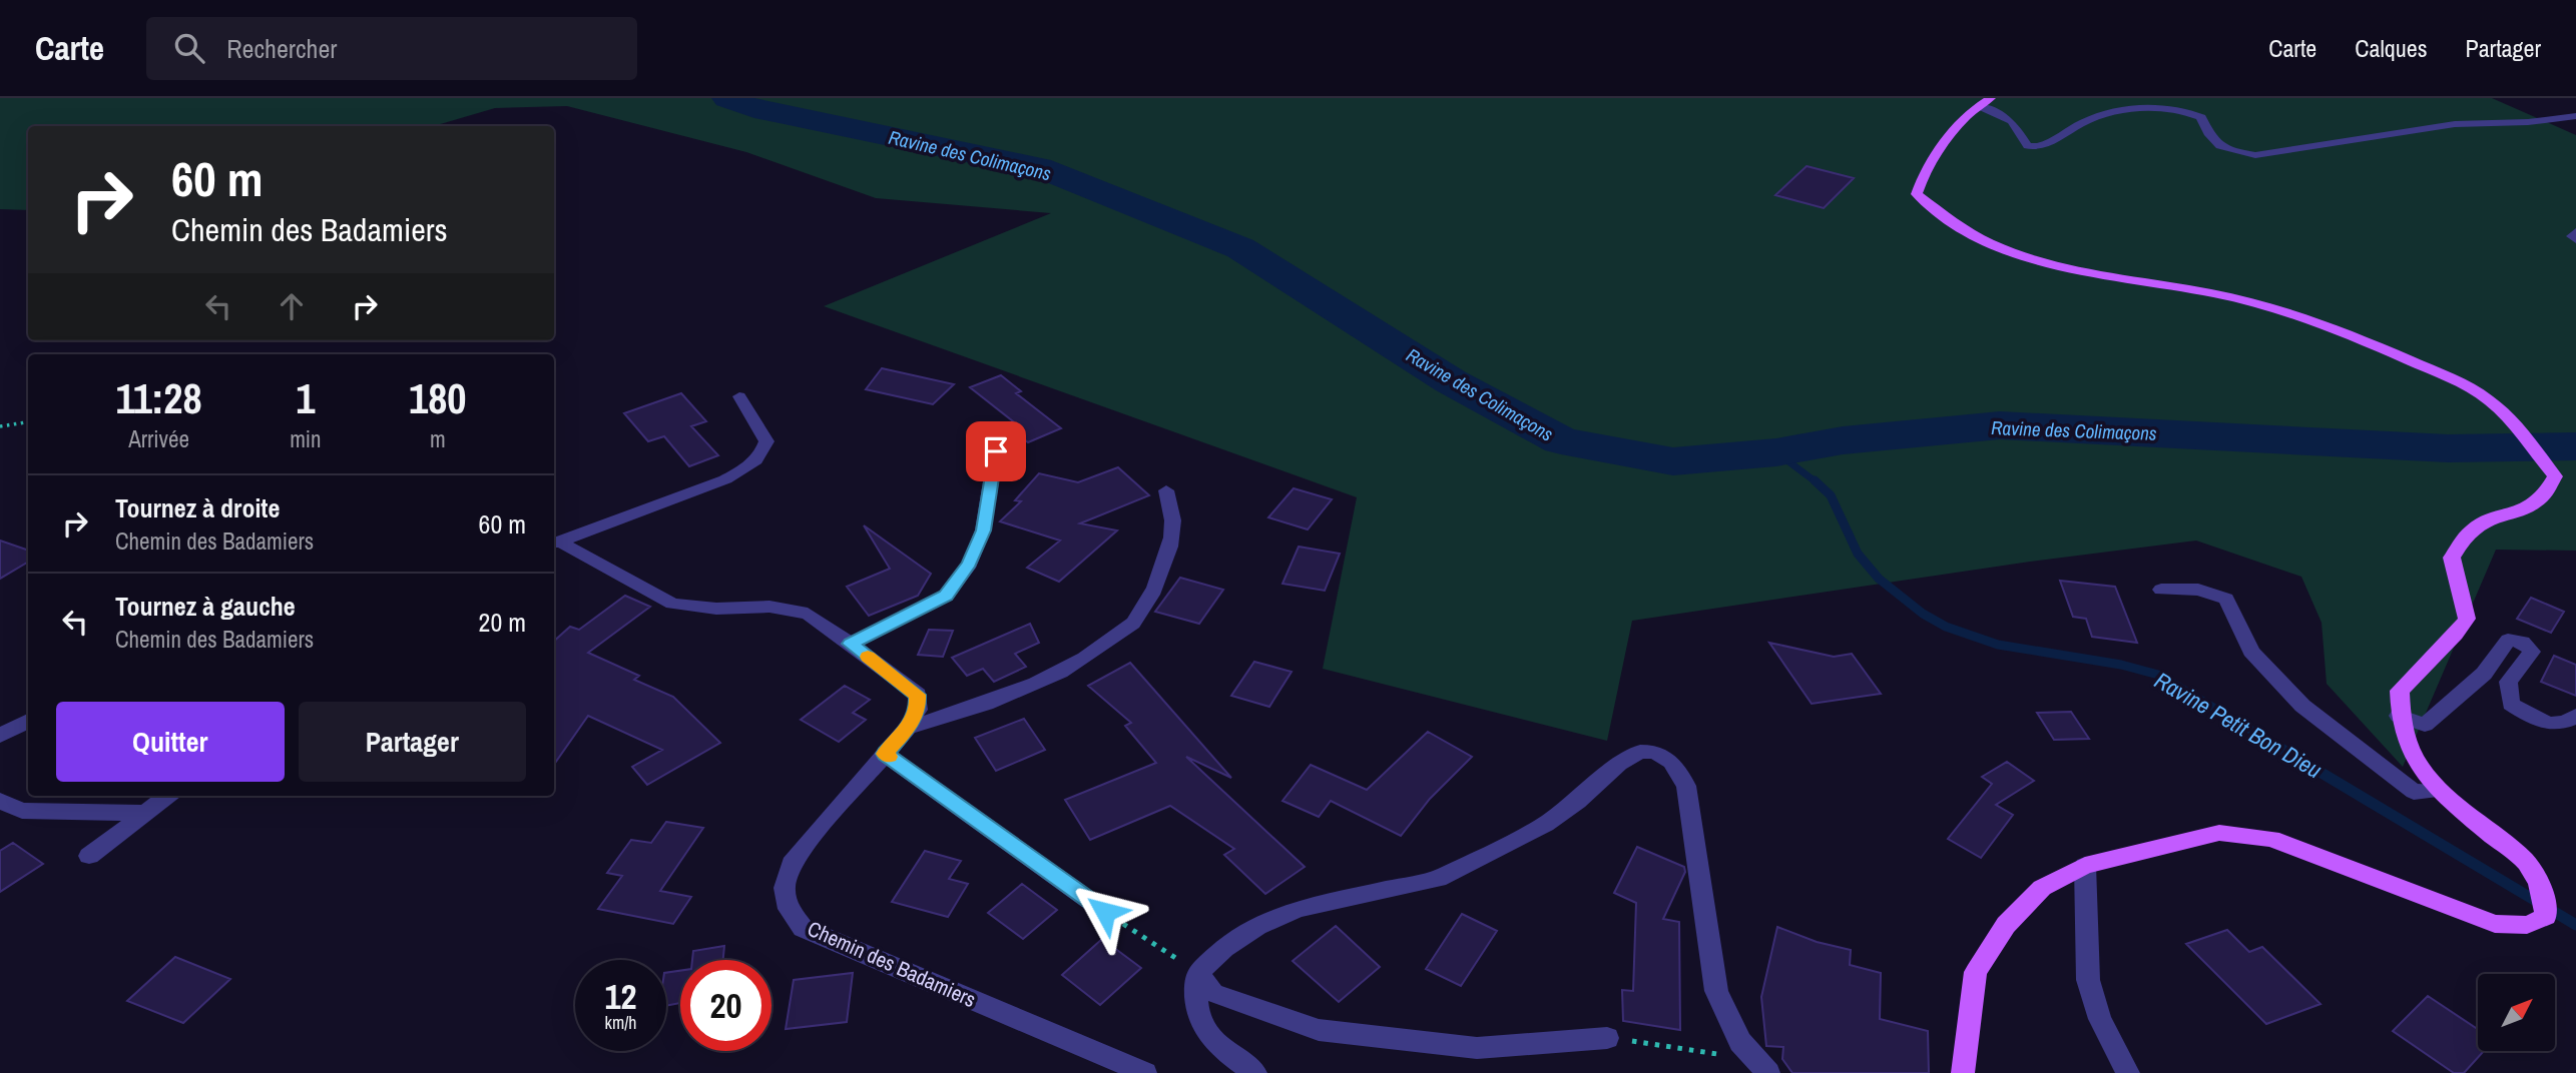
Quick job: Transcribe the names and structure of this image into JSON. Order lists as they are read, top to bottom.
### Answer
{
  "streets": {
    "street": ["Chemin des Badamiers"]
  },
  "water": ["Ravine des Colimaçons", "Ravine Petit Bon Dieu"],
  "north": "top right",
  "page": {
    "header": "Carte",
    "search": "Rechercher",
    "nav": ["Carte", "Calques", "Partager"],
    "turn": ["60 m", "Chemin des Badamiers"],
    "eta": [
      "11:28",
      "Arrivée",
      "1",
      "min",
      "180",
      "m"
    ],
    "list": [
      {
        "name": "Tournez à droite",
        "note": "Chemin des Badamiers",
        "value": "60 m"
      },
      {
        "name": "Tournez à gauche",
        "note": "Chemin des Badamiers",
        "value": "20 m"
      }
    ],
    "buttons": ["Quitter", "Partager"],
    "speed": "12 km/h",
    "limit": "20"
  }
}
